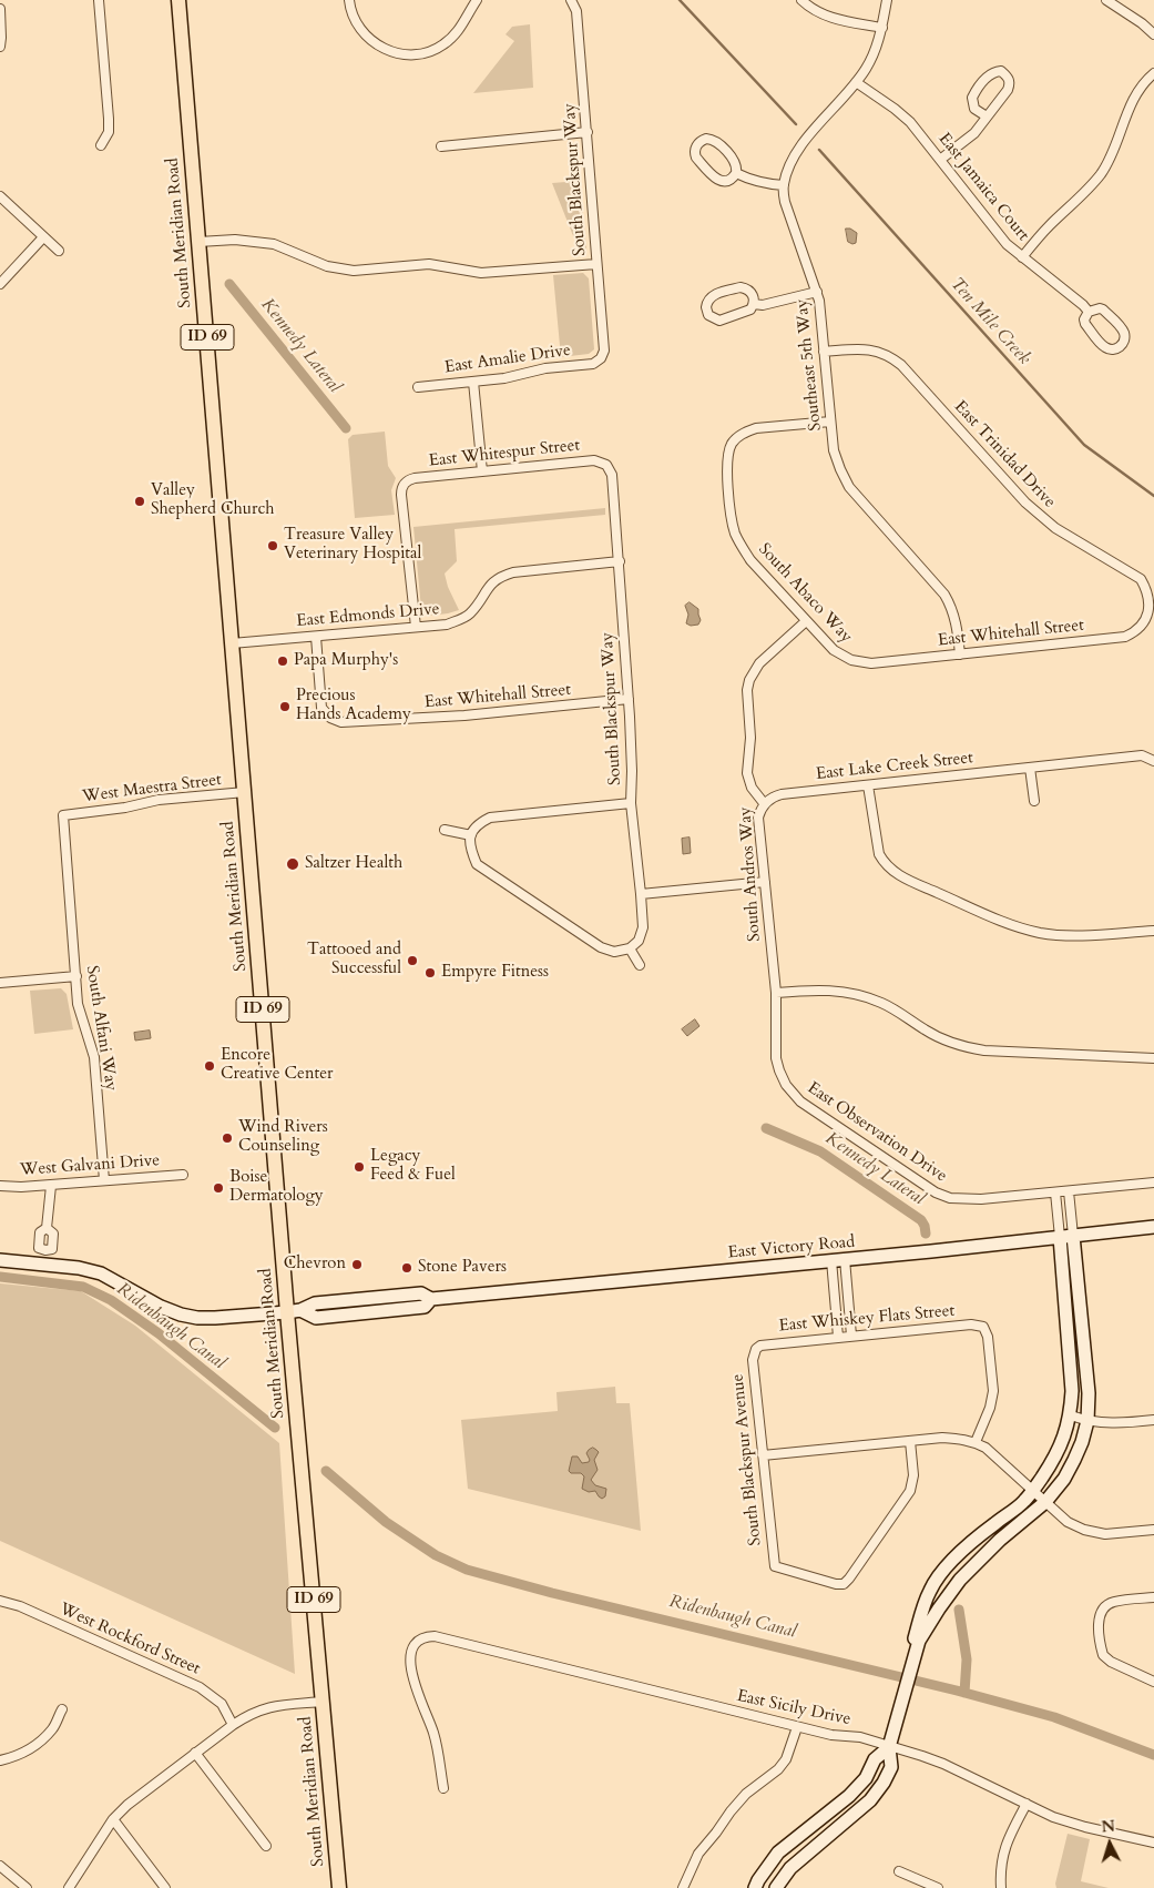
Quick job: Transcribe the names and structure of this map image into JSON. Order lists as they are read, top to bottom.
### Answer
{
  "streets": {
    "main road": ["South Meridian Road", "ID 69"],
    "street": [
      "South Blackspur Way",
      "East Jamaica Court",
      "East Amalie Drive",
      "Southeast 5th Way",
      "East Whitespur Street",
      "East Trinidad Drive",
      "South Abaco Way",
      "East Edmonds Drive",
      "East Whitehall Street",
      "East Lake Creek Street",
      "West Maestra Street",
      "South Andros Way",
      "South Alfani Way",
      "East Observation Drive",
      "West Galvani Drive",
      "East Victory Road",
      "East Whiskey Flats Street",
      "South Blackspur Avenue",
      "West Rockford Street",
      "East Sicily Drive"
    ]
  },
  "crossings": [
    ["South Blackspur Way", "East Amalie Drive"],
    ["South Blackspur Way", "East Whitespur Street"],
    ["South Blackspur Way", "East Edmonds Drive"],
    ["South Blackspur Way", "East Whitehall Street"],
    ["South Meridian Road", "East Edmonds Drive"],
    ["South Meridian Road", "West Maestra Street"],
    ["South Meridian Road", "East Victory Road"],
    ["Southeast 5th Way", "East Trinidad Drive"],
    ["Southeast 5th Way", "South Abaco Way"],
    ["Southeast 5th Way", "East Whitehall Street"],
    ["East Whitespur Street", "East Edmonds Drive"],
    ["East Trinidad Drive", "East Whitehall Street"],
    ["South Abaco Way", "East Whitehall Street"],
    ["South Abaco Way", "South Andros Way"],
    ["East Edmonds Drive", "East Whitehall Street"],
    ["East Lake Creek Street", "South Andros Way"],
    ["West Maestra Street", "South Alfani Way"],
    ["South Andros Way", "East Observation Drive"],
    ["South Alfani Way", "West Galvani Drive"],
    ["East Whiskey Flats Street", "South Blackspur Avenue"]
  ],
  "water": ["Ten Mile Creek", "Kennedy Lateral", "Ridenbaugh Canal"],
  "places": [
    "Valley Shepherd Church",
    "Treasure Valley Veterinary Hospital",
    "Papa Murphy's",
    "Precious Hands Academy",
    "Saltzer Health",
    "Tattooed and Successful",
    "Empyre Fitness",
    "Encore Creative Center",
    "Wind Rivers Counseling",
    "Legacy Feed & Fuel",
    "Boise Dermatology",
    "Chevron",
    "Stone Pavers"
  ],
  "north": "top"
}
